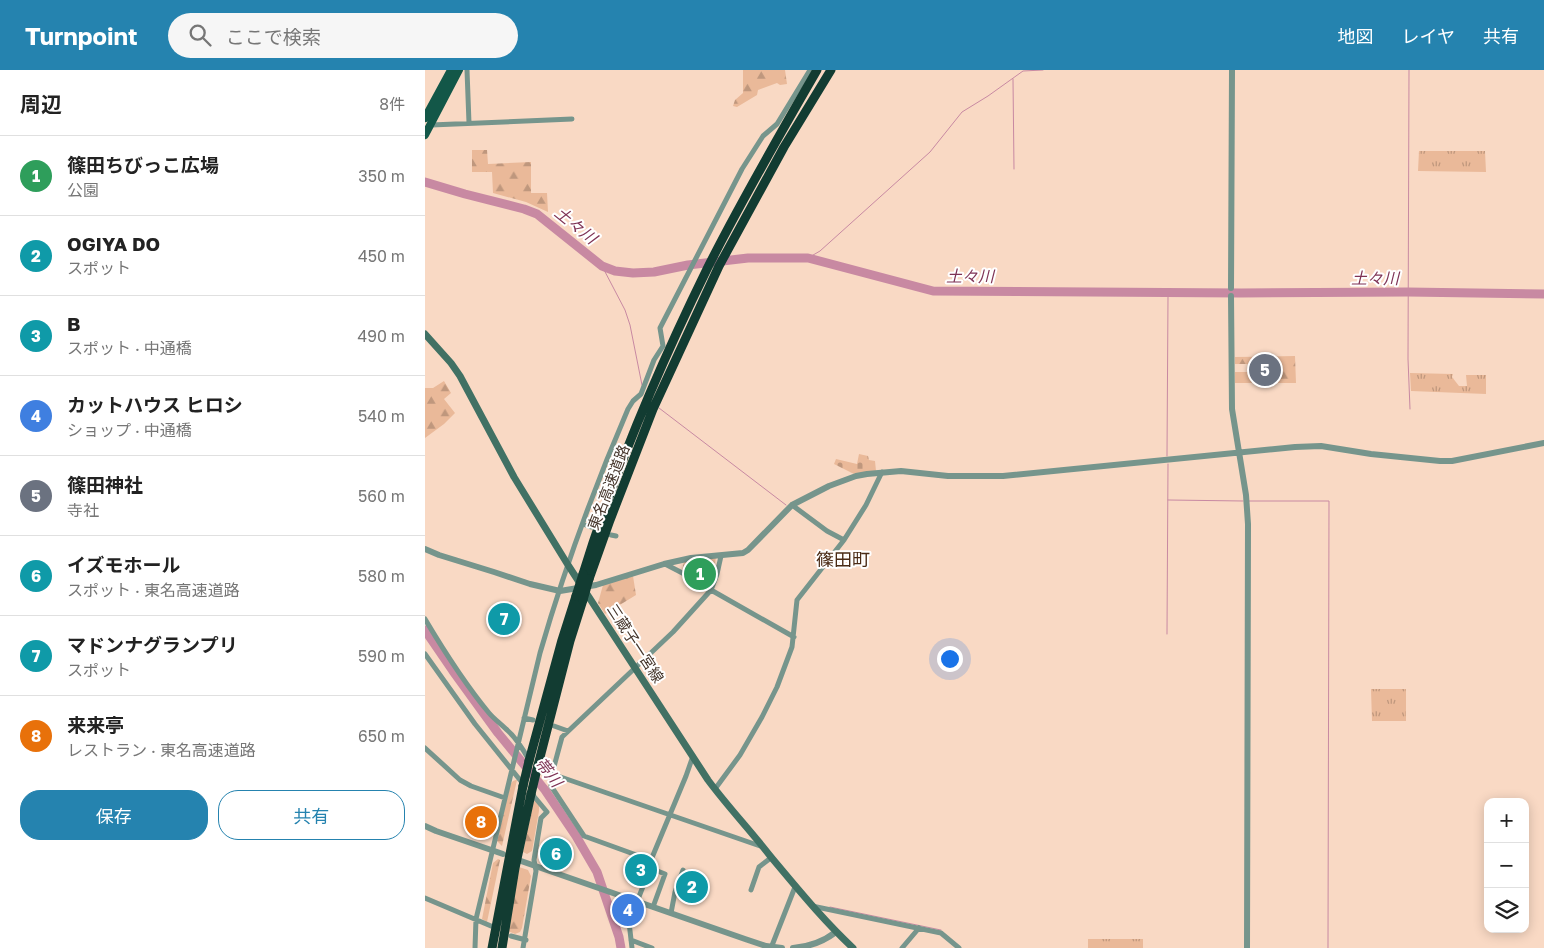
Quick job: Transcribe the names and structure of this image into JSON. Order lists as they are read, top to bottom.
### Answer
{
  "streets": {
    "highway": ["東名高速道路"],
    "main road": ["三蔵子一宮線"]
  },
  "crossings": [
    ["東名高速道路", "三蔵子一宮線"]
  ],
  "districts": ["篠田町"],
  "water": ["土々川", "帯川"],
  "page": {
    "header": "Turnpoint",
    "search": "ここで検索",
    "nav": ["地図", "レイヤ", "共有"],
    "heading": ["周辺", "8件"],
    "list": [
      {
        "mark": "1",
        "name": "篠田ちびっこ広場",
        "note": "公園",
        "value": "350 m"
      },
      {
        "mark": "2",
        "name": "OGIYA DO",
        "note": "スポット",
        "value": "450 m"
      },
      {
        "mark": "3",
        "name": "B",
        "note": "スポット · 中通橋",
        "value": "490 m"
      },
      {
        "mark": "4",
        "name": "カットハウス ヒロシ",
        "note": "ショップ · 中通橋",
        "value": "540 m"
      },
      {
        "mark": "5",
        "name": "篠田神社",
        "note": "寺社",
        "value": "560 m"
      },
      {
        "mark": "6",
        "name": "イズモホール",
        "note": "スポット · 東名高速道路",
        "value": "580 m"
      },
      {
        "mark": "7",
        "name": "マドンナグランプリ",
        "note": "スポット",
        "value": "590 m"
      },
      {
        "mark": "8",
        "name": "来来亭",
        "note": "レストラン · 東名高速道路",
        "value": "650 m"
      }
    ],
    "pins": [
      "5",
      "1",
      "7",
      "8",
      "6",
      "3",
      "2",
      "4"
    ],
    "buttons": ["保存", "共有"],
    "map_buttons": ["+", "−"]
  }
}
